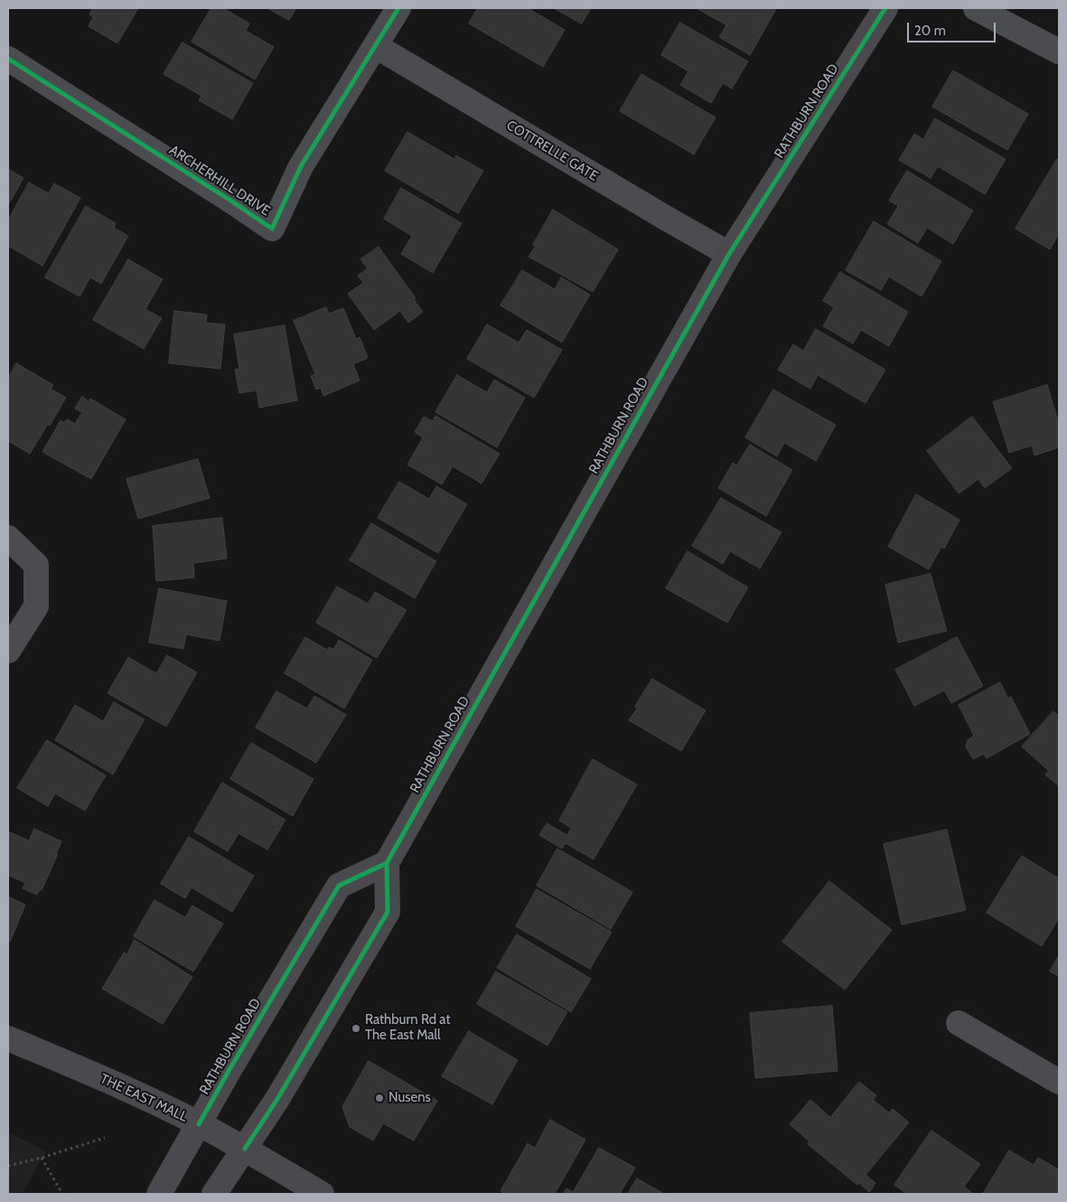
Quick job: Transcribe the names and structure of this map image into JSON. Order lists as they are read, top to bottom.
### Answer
{
  "streets": {
    "street": [
      "RATHBURN ROAD",
      "COTTRELLE GATE",
      "ARCHERHILL DRIVE",
      "THE EAST MALL"
    ]
  },
  "crossings": [
    ["RATHBURN ROAD", "COTTRELLE GATE"],
    ["RATHBURN ROAD", "THE EAST MALL"],
    ["COTTRELLE GATE", "ARCHERHILL DRIVE"]
  ],
  "places": ["Rathburn Rd at The East Mall", "Nusens"],
  "scale_bar": "20 m"
}
